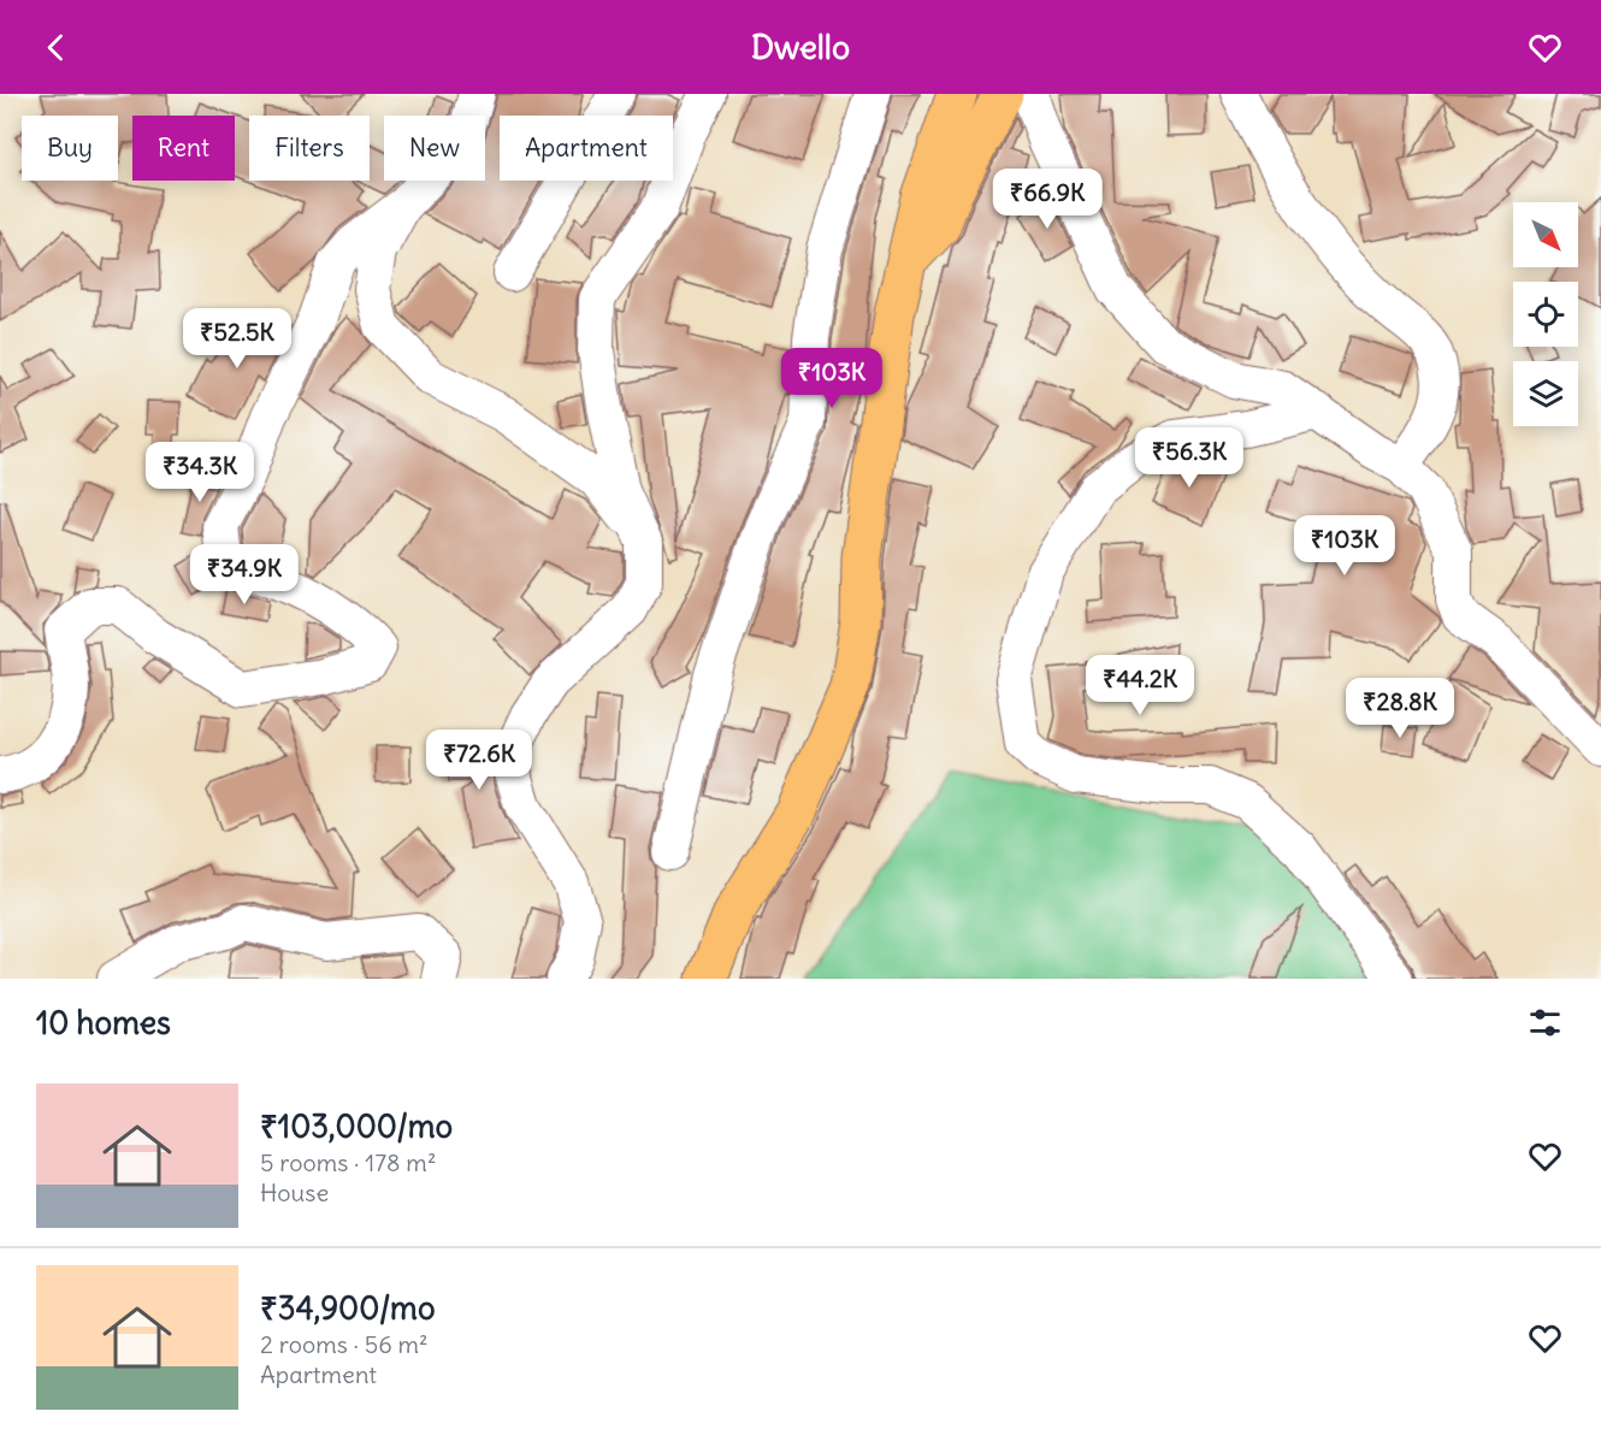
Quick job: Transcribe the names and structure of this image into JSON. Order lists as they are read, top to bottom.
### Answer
{
  "north": "bottom right",
  "page": {
    "header": "Dwello",
    "chip": [
      "Buy",
      "Rent",
      "Filters",
      "New",
      "Apartment"
    ],
    "price": [
      "₹66.9K",
      "₹52.5K",
      "₹103K",
      "₹56.3K",
      "₹34.3K",
      "₹103K",
      "₹34.9K",
      "₹44.2K",
      "₹28.8K",
      "₹72.6K"
    ],
    "heading": "10 homes",
    "list": [
      {
        "name": "₹103,000/mo",
        "note": "5 rooms · 178 m² · House"
      },
      {
        "name": "₹34,900/mo",
        "note": "2 rooms · 56 m² · Apartment"
      }
    ]
  }
}
